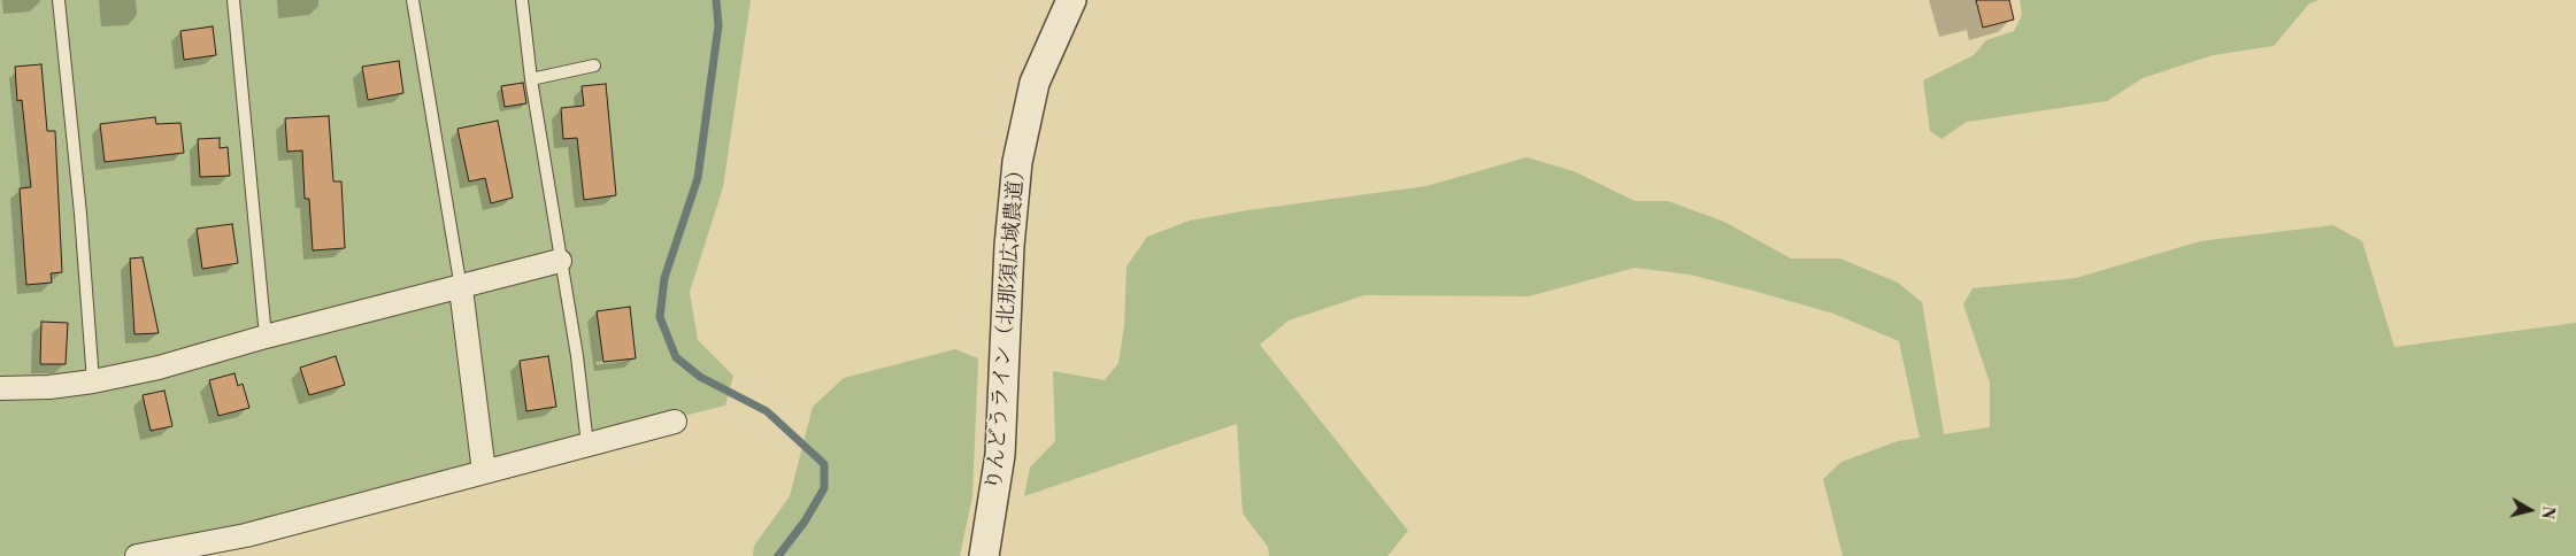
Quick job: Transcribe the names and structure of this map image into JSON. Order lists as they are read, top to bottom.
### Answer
{
  "streets": {
    "street": ["りんどうライン（北那須広域農道）"]
  },
  "north": "right"
}
